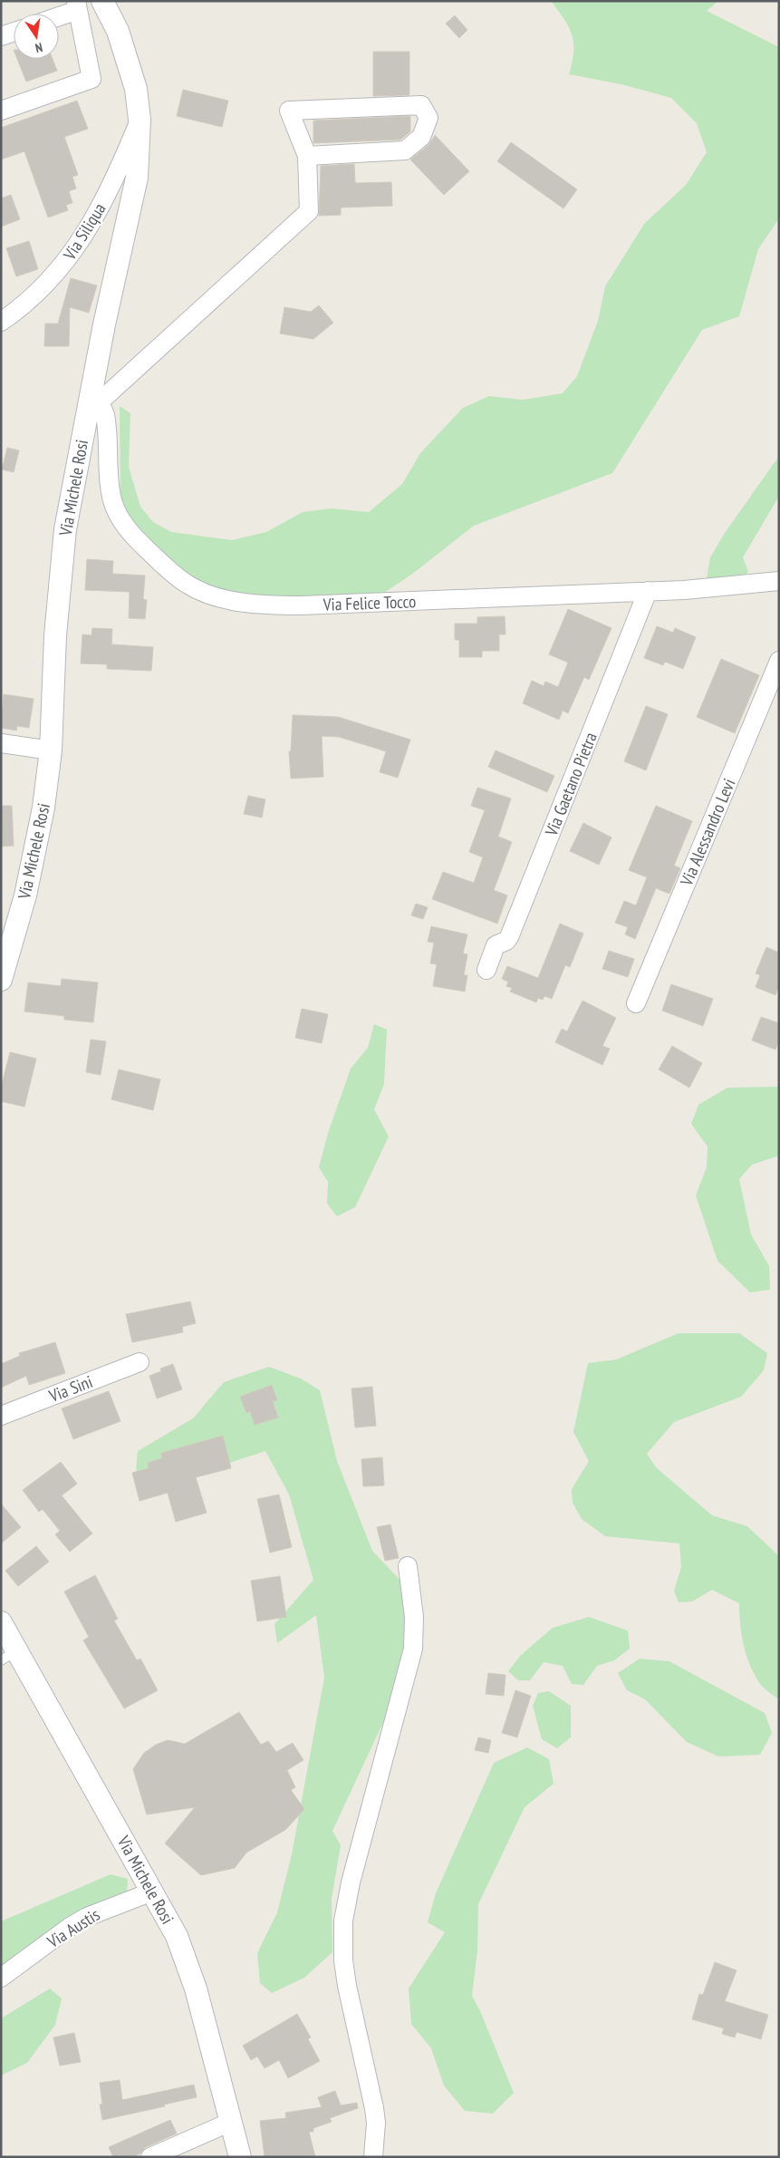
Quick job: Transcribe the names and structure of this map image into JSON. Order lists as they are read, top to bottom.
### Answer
{
  "streets": {
    "street": [
      "Via Siliqua",
      "Via Michele Rosi",
      "Via Felice Tocco",
      "Via Gaetano Pietra",
      "Via Alessandro Levi",
      "Via Sini",
      "Via Austis"
    ]
  },
  "crossings": [
    ["Via Siliqua", "Via Michele Rosi"],
    ["Via Michele Rosi", "Via Felice Tocco"],
    ["Via Michele Rosi", "Via Austis"],
    ["Via Felice Tocco", "Via Gaetano Pietra"]
  ],
  "north": "bottom"
}
